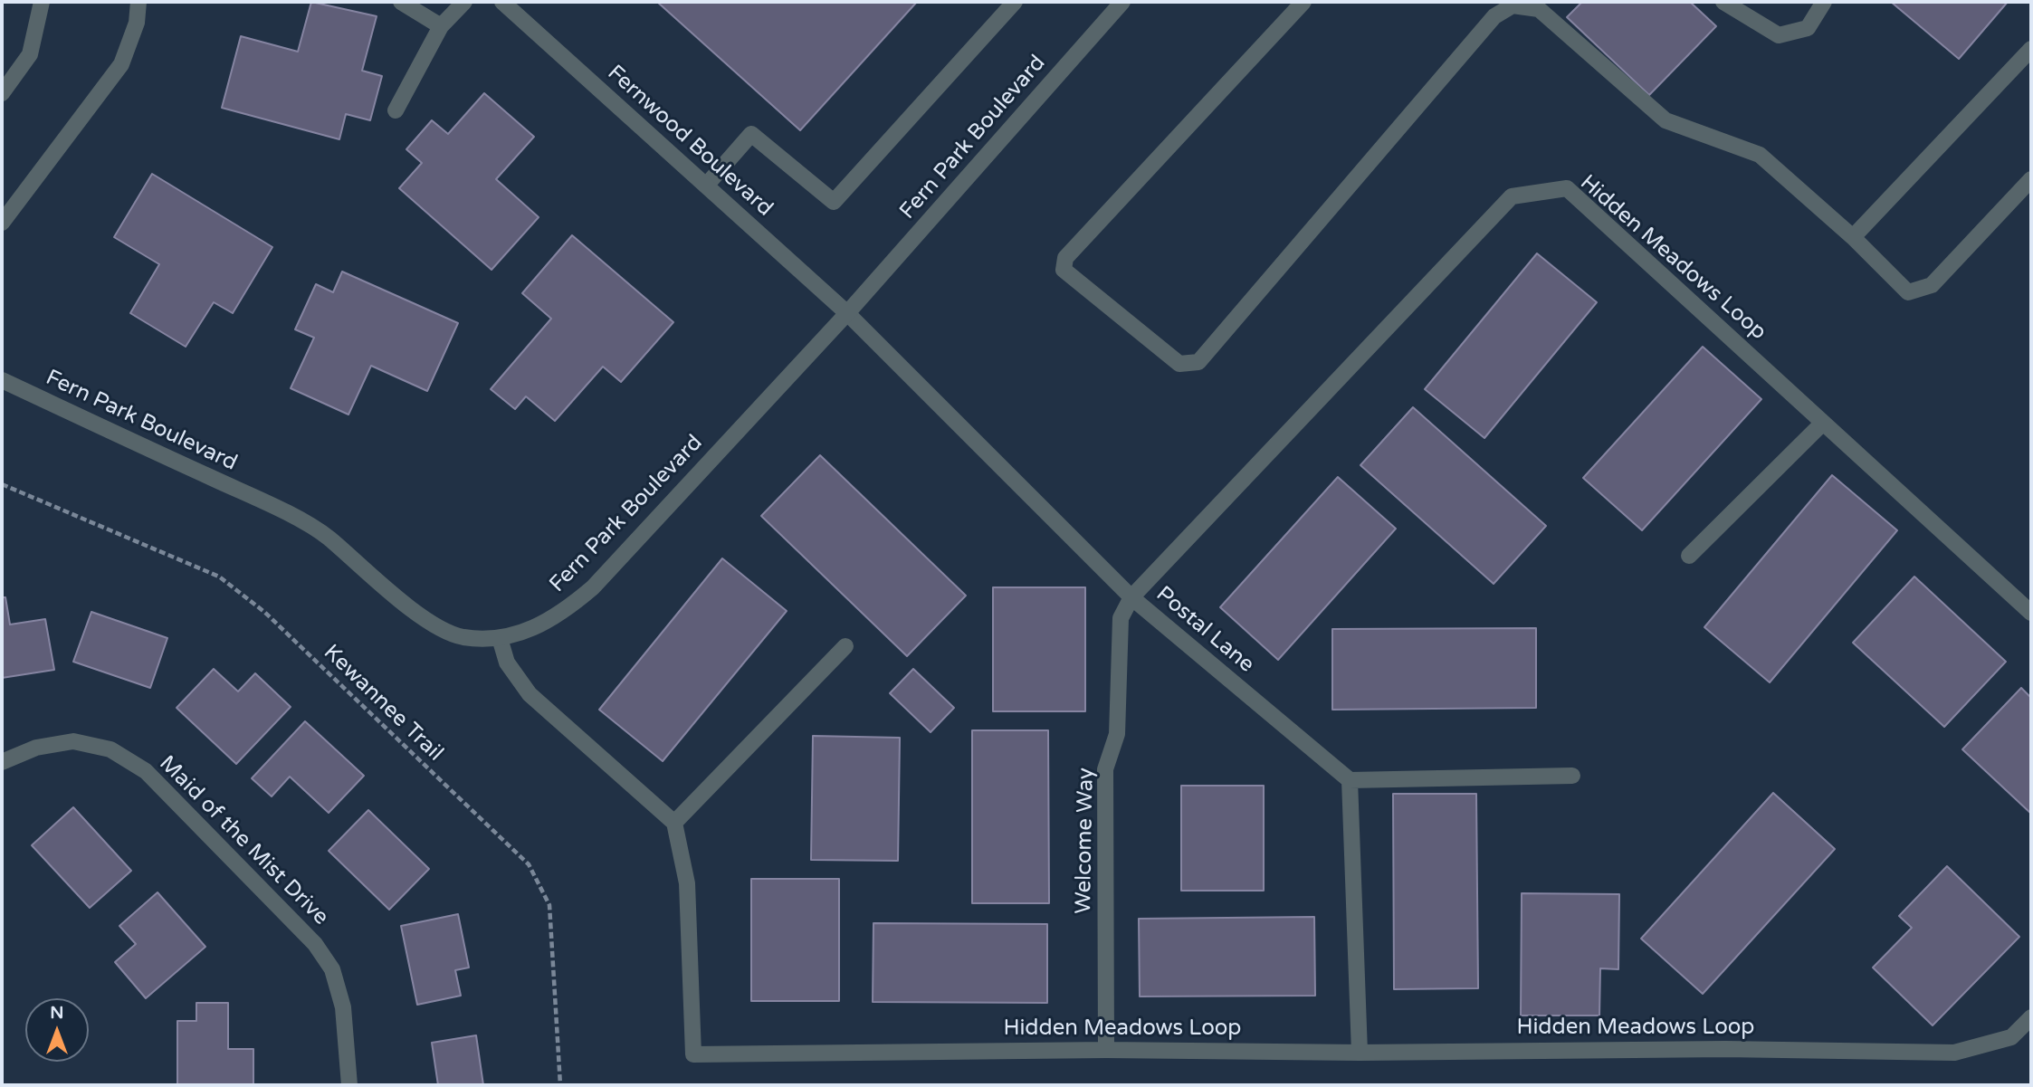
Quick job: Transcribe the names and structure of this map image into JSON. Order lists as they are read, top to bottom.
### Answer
{
  "streets": {
    "street": [
      "Fern Park Boulevard",
      "Fernwood Boulevard",
      "Hidden Meadows Loop",
      "Postal Lane",
      "Maid of the Mist Drive",
      "Welcome Way"
    ],
    "path": ["Kewannee Trail"]
  },
  "crossings": [
    ["Fern Park Boulevard", "Fernwood Boulevard"],
    ["Fern Park Boulevard", "Postal Lane"],
    ["Fernwood Boulevard", "Postal Lane"],
    ["Hidden Meadows Loop", "Postal Lane"],
    ["Hidden Meadows Loop", "Welcome Way"],
    ["Postal Lane", "Welcome Way"]
  ],
  "north": "top"
}
